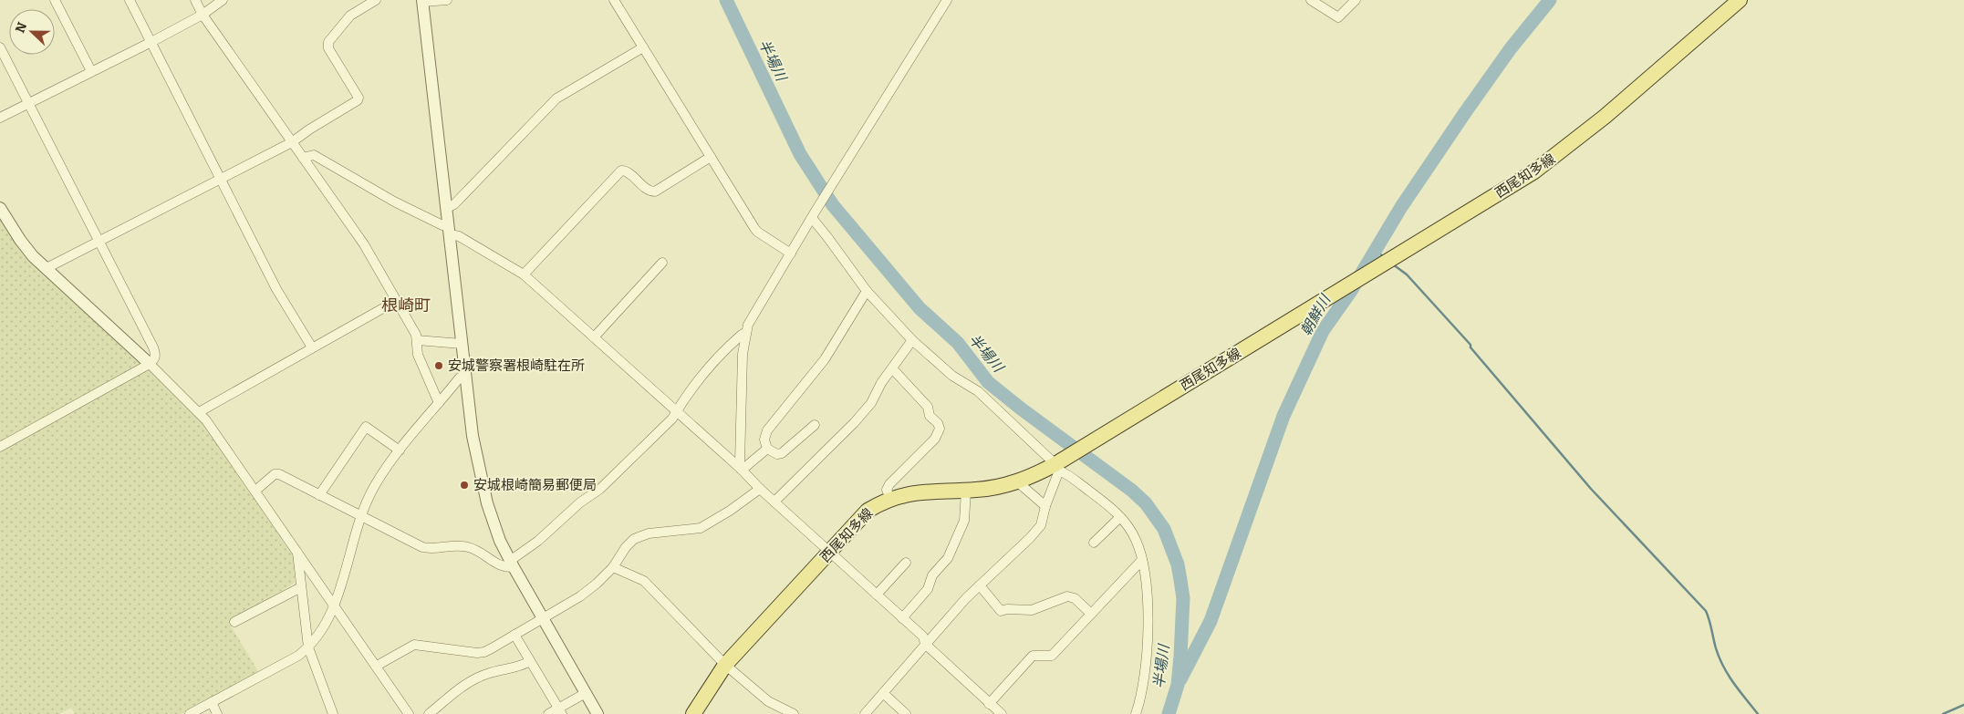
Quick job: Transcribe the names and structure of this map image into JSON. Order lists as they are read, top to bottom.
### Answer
{
  "streets": {
    "main road": ["西尾知多線"]
  },
  "districts": ["根崎町"],
  "water": ["半場川", "朝鮮川"],
  "places": ["安城警察署根崎駐在所", "安城根崎簡易郵便局"],
  "north": "left"
}
